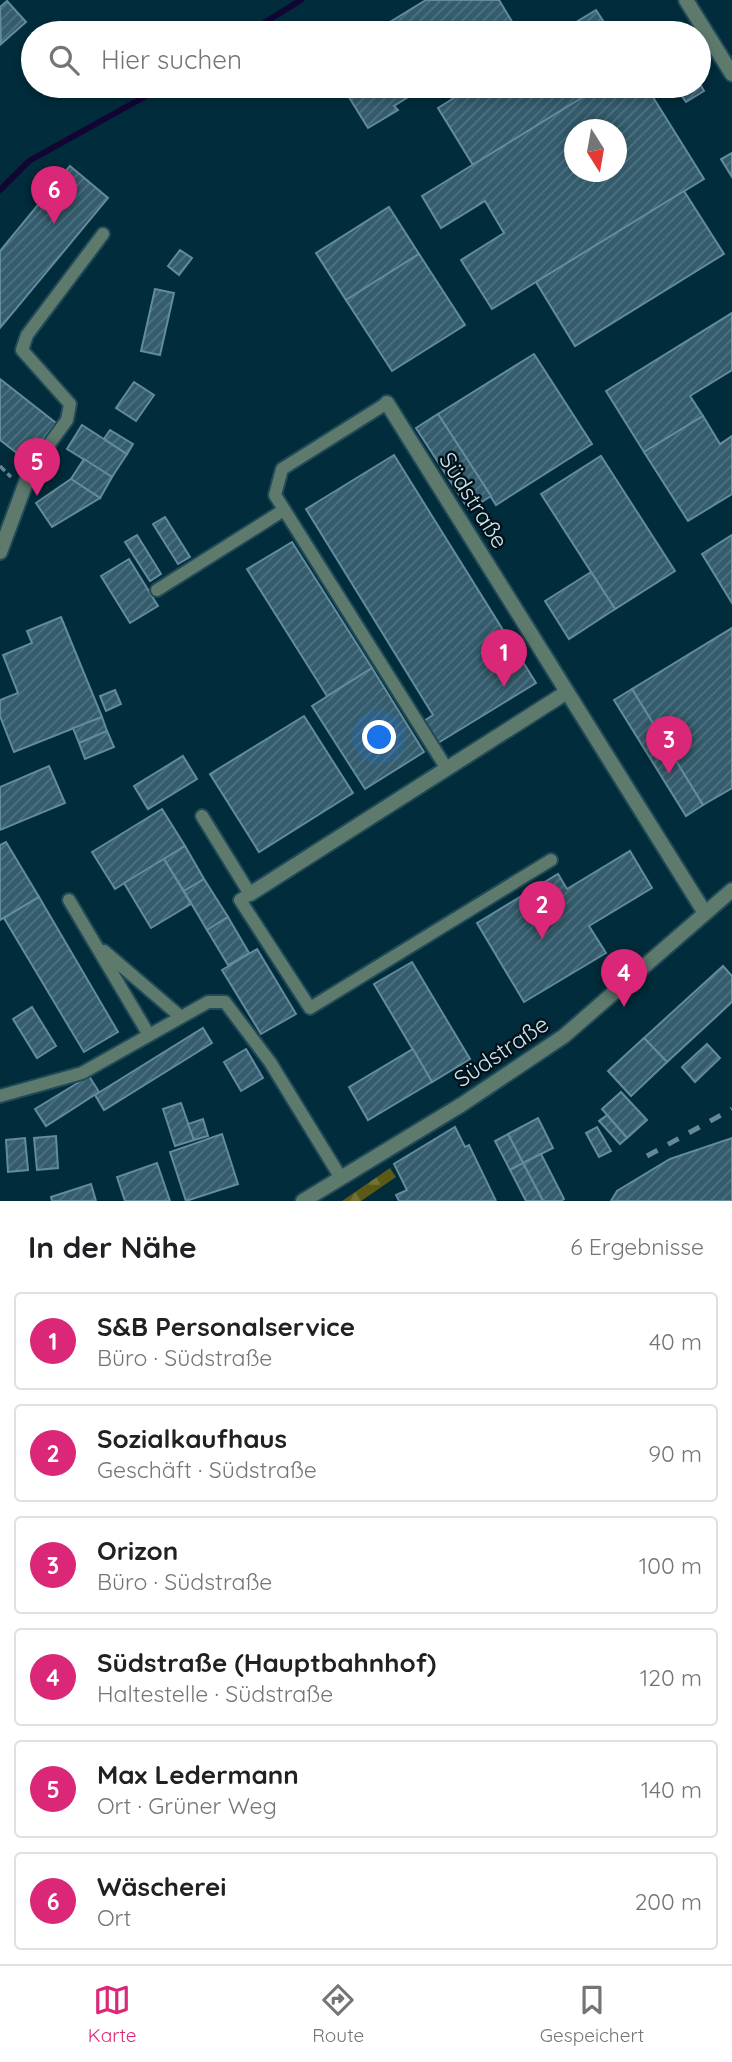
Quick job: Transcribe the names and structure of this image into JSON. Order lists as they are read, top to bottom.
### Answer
{
  "streets": {
    "street": ["Südstraße"]
  },
  "north": "bottom",
  "page": {
    "search": "Hier suchen",
    "pins": [
      "6",
      "5",
      "1",
      "3",
      "2",
      "4"
    ],
    "heading": ["In der Nähe", "6 Ergebnisse"],
    "list": [
      {
        "mark": "1",
        "name": "S&B Personalservice",
        "note": "Büro · Südstraße",
        "value": "40 m"
      },
      {
        "mark": "2",
        "name": "Sozialkaufhaus",
        "note": "Geschäft · Südstraße",
        "value": "90 m"
      },
      {
        "mark": "3",
        "name": "Orizon",
        "note": "Büro · Südstraße",
        "value": "100 m"
      },
      {
        "mark": "4",
        "name": "Südstraße (Hauptbahnhof)",
        "note": "Haltestelle · Südstraße",
        "value": "120 m"
      },
      {
        "mark": "5",
        "name": "Max Ledermann",
        "note": "Ort · Grüner Weg",
        "value": "140 m"
      },
      {
        "mark": "6",
        "name": "Wäscherei",
        "note": "Ort",
        "value": "200 m"
      }
    ],
    "nav": ["Karte", "Route", "Gespeichert"]
  }
}
